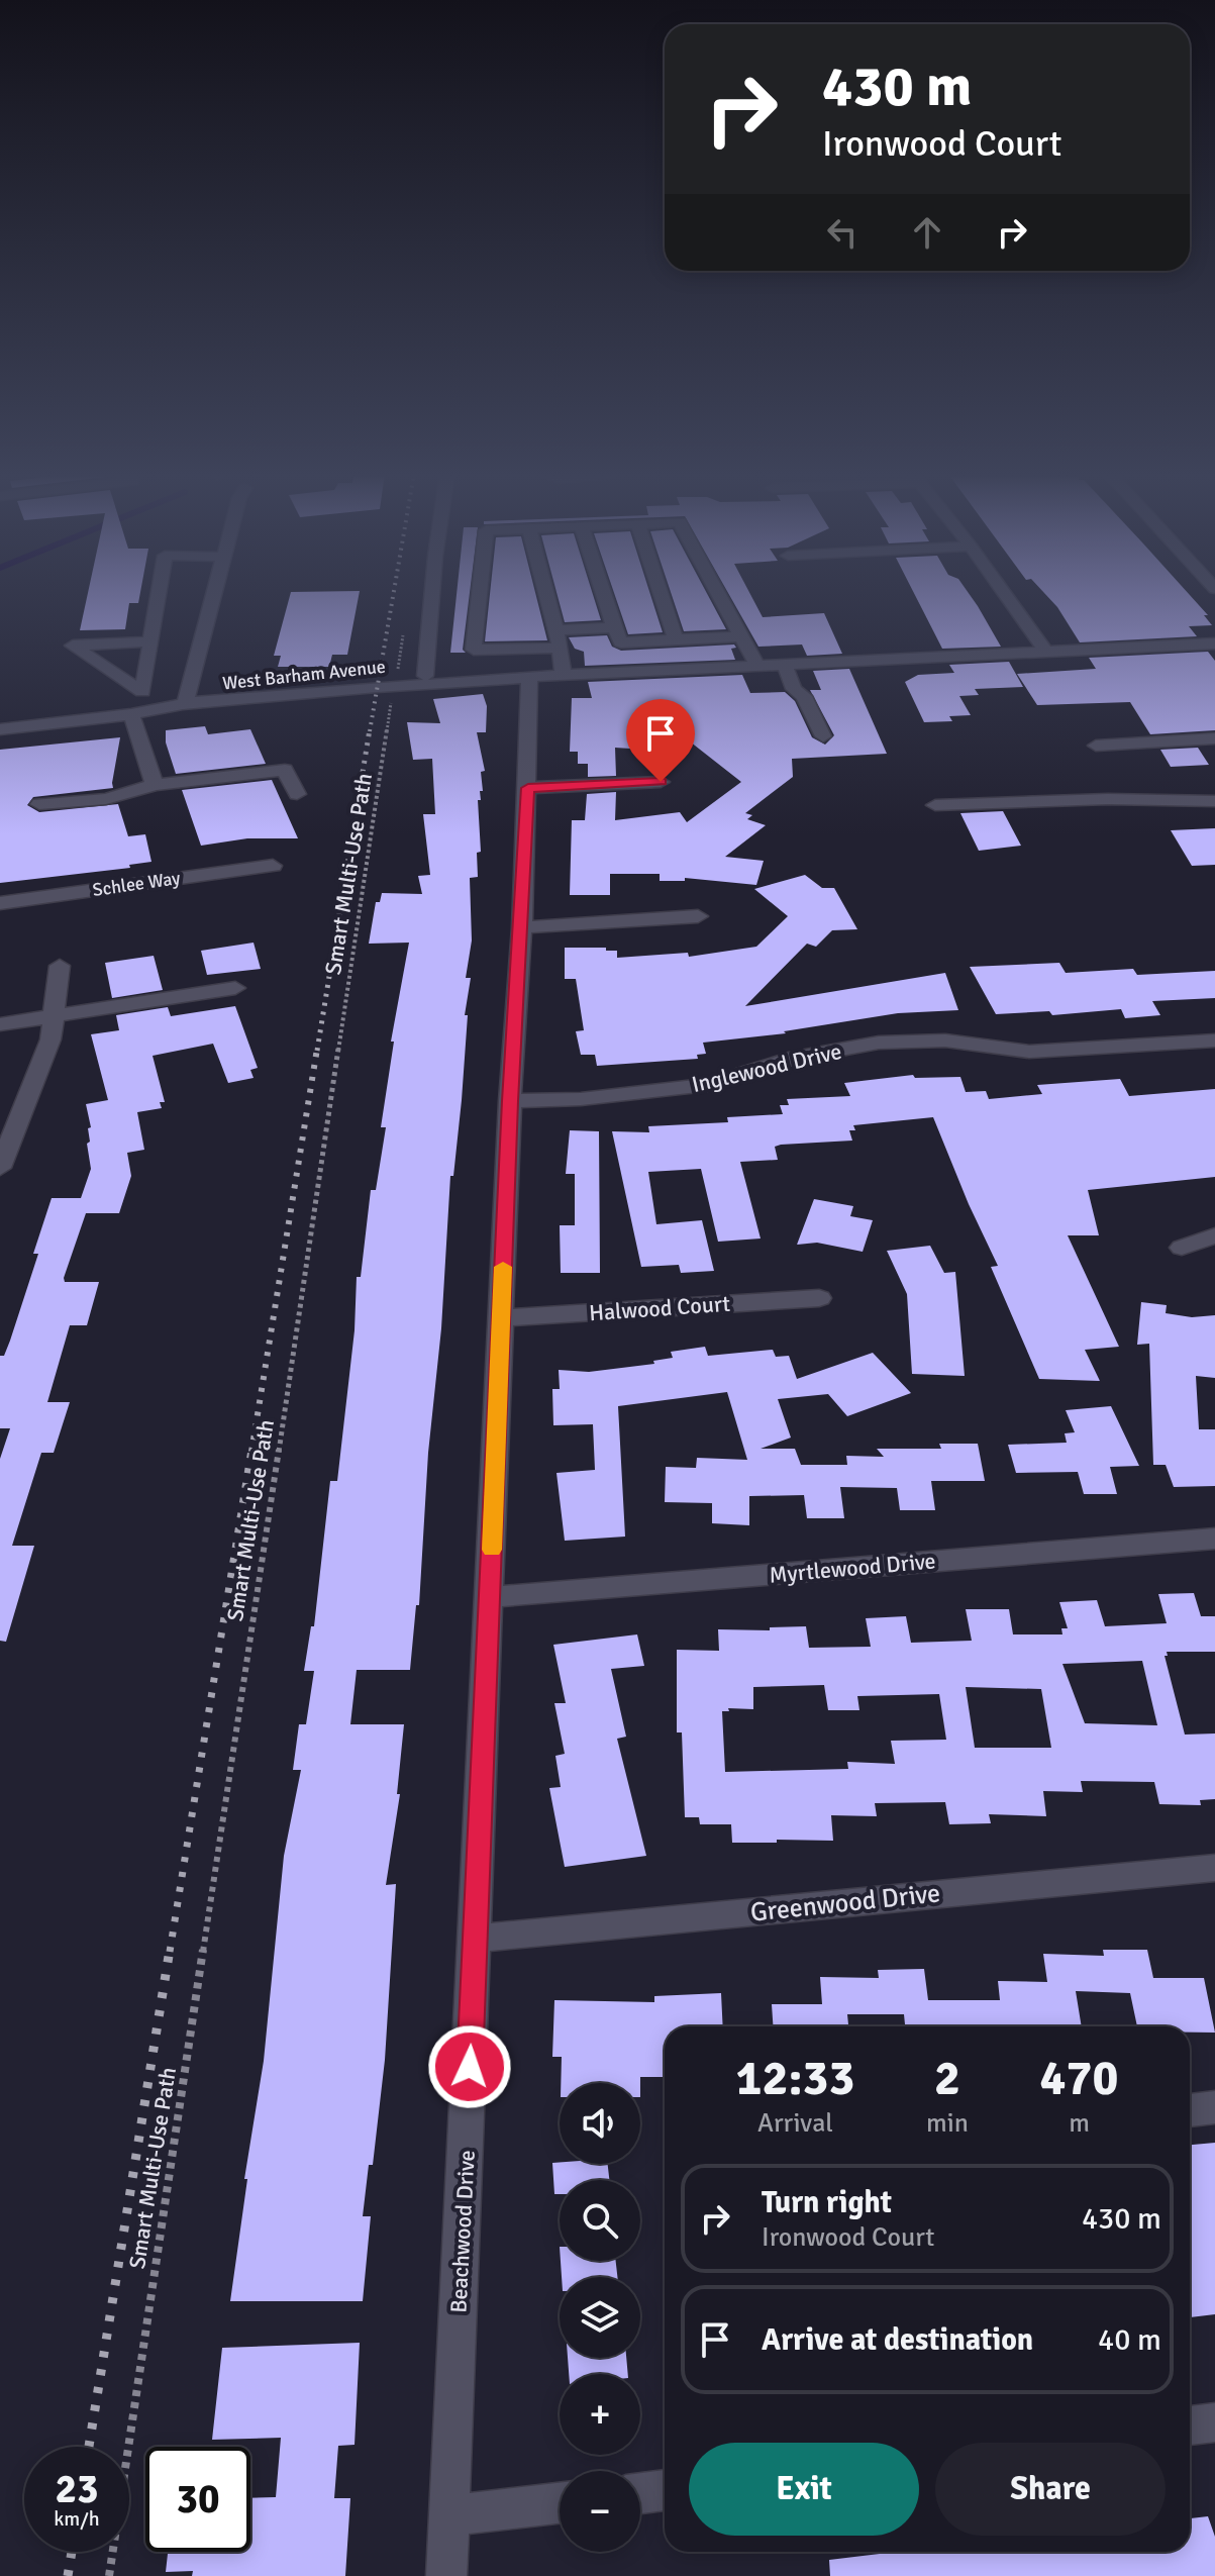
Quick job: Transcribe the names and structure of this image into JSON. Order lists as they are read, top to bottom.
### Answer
{
  "streets": {
    "street": [
      "West Barham Avenue",
      "Schlee Way",
      "Inglewood Drive",
      "Halwood Court",
      "Myrtlewood Drive",
      "Greenwood Drive",
      "Beachwood Drive"
    ],
    "path": ["Smart Multi-Use Path"]
  },
  "crossings": [
    ["West Barham Avenue", "Smart Multi-Use Path"],
    ["West Barham Avenue", "Beachwood Drive"],
    ["Inglewood Drive", "Beachwood Drive"],
    ["Halwood Court", "Beachwood Drive"],
    ["Myrtlewood Drive", "Beachwood Drive"],
    ["Greenwood Drive", "Beachwood Drive"]
  ],
  "page": {
    "turn": ["430 m", "Ironwood Court"],
    "eta": [
      "12:33",
      "Arrival",
      "2",
      "min",
      "470",
      "m"
    ],
    "map_buttons": ["+", "−"],
    "list": [
      {
        "name": "Turn right",
        "note": "Ironwood Court",
        "value": "430 m"
      },
      {
        "name": "Arrive at destination",
        "value": "40 m"
      }
    ],
    "buttons": ["Exit", "Share"],
    "speed": "23 km/h",
    "limit": "30"
  }
}
